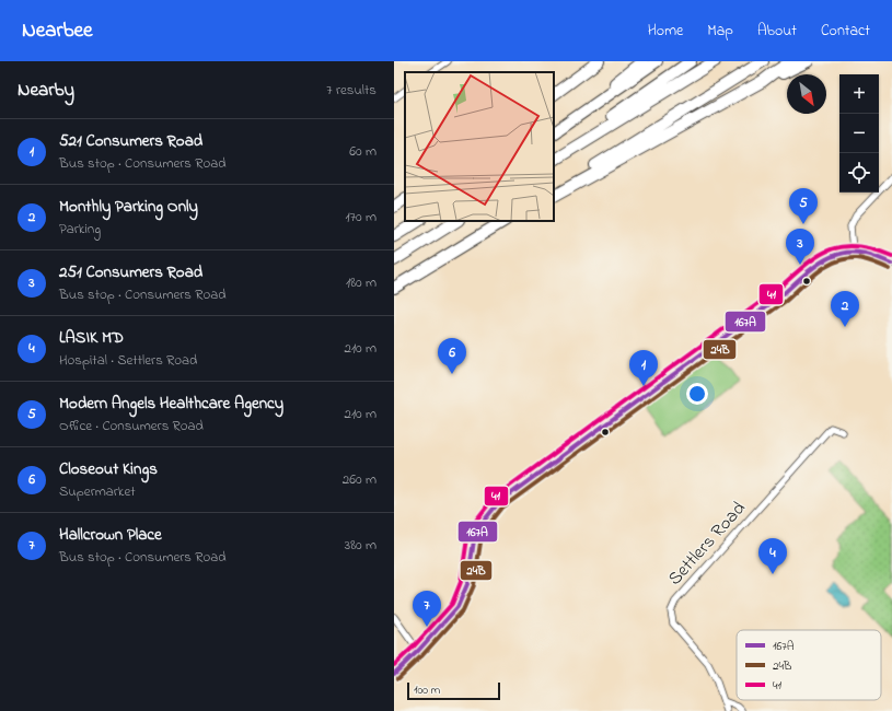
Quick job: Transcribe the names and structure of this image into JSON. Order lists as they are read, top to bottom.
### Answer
{
  "streets": {
    "street": ["Settlers Road"]
  },
  "lines": ["transit line 41", "transit line 167A", "transit line 24B"],
  "legend": ["167A", "24B", "41"],
  "scale_bar": "100 m",
  "north": "bottom right",
  "page": {
    "header": "Nearbee",
    "nav": [
      "Home",
      "Map",
      "About",
      "Contact"
    ],
    "heading": ["Nearby", "7 results"],
    "map_buttons": ["+", "−"],
    "list": [
      {
        "mark": "1",
        "name": "521 Consumers Road",
        "note": "Bus stop · Consumers Road",
        "value": "60 m"
      },
      {
        "mark": "2",
        "name": "Monthly Parking Only",
        "note": "Parking",
        "value": "170 m"
      },
      {
        "mark": "3",
        "name": "251 Consumers Road",
        "note": "Bus stop · Consumers Road",
        "value": "180 m"
      },
      {
        "mark": "4",
        "name": "LASIK MD",
        "note": "Hospital · Settlers Road",
        "value": "210 m"
      },
      {
        "mark": "5",
        "name": "Modern Angels Healthcare Agency",
        "note": "Office · Consumers Road",
        "value": "210 m"
      },
      {
        "mark": "6",
        "name": "Closeout Kings",
        "note": "Supermarket",
        "value": "260 m"
      },
      {
        "mark": "7",
        "name": "Hallcrown Place",
        "note": "Bus stop · Consumers Road",
        "value": "380 m"
      }
    ],
    "pins": [
      "5",
      "3",
      "2",
      "6",
      "1",
      "4",
      "7"
    ],
    "scale": "100 m"
  }
}
